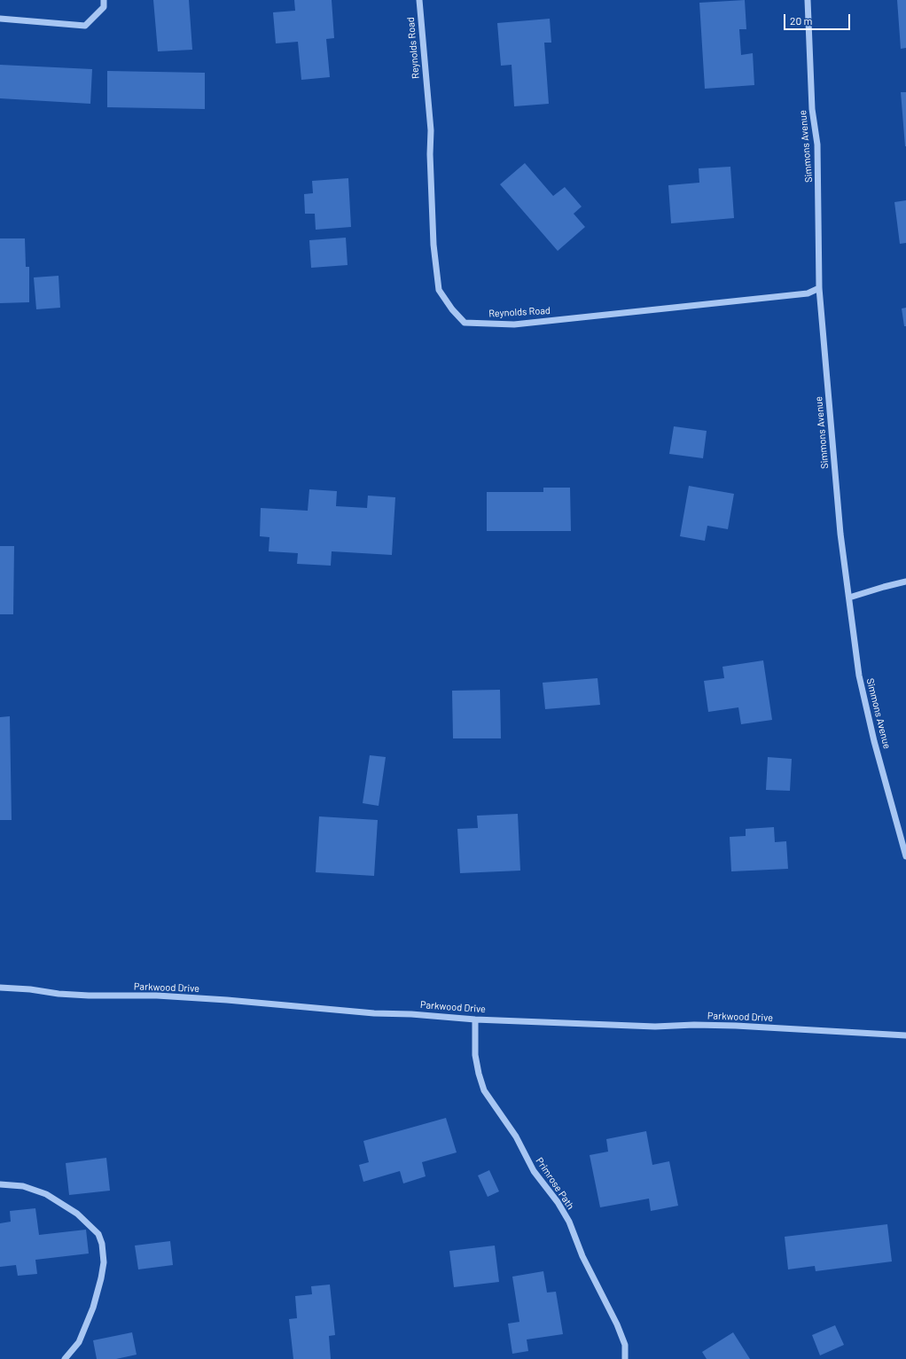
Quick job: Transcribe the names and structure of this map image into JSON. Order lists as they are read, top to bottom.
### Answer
{
  "streets": {
    "street": [
      "Reynolds Road",
      "Simmons Avenue",
      "Parkwood Drive",
      "Primrose Path"
    ]
  },
  "crossings": [
    ["Reynolds Road", "Simmons Avenue"],
    ["Parkwood Drive", "Primrose Path"]
  ],
  "scale_bar": "20 m"
}
